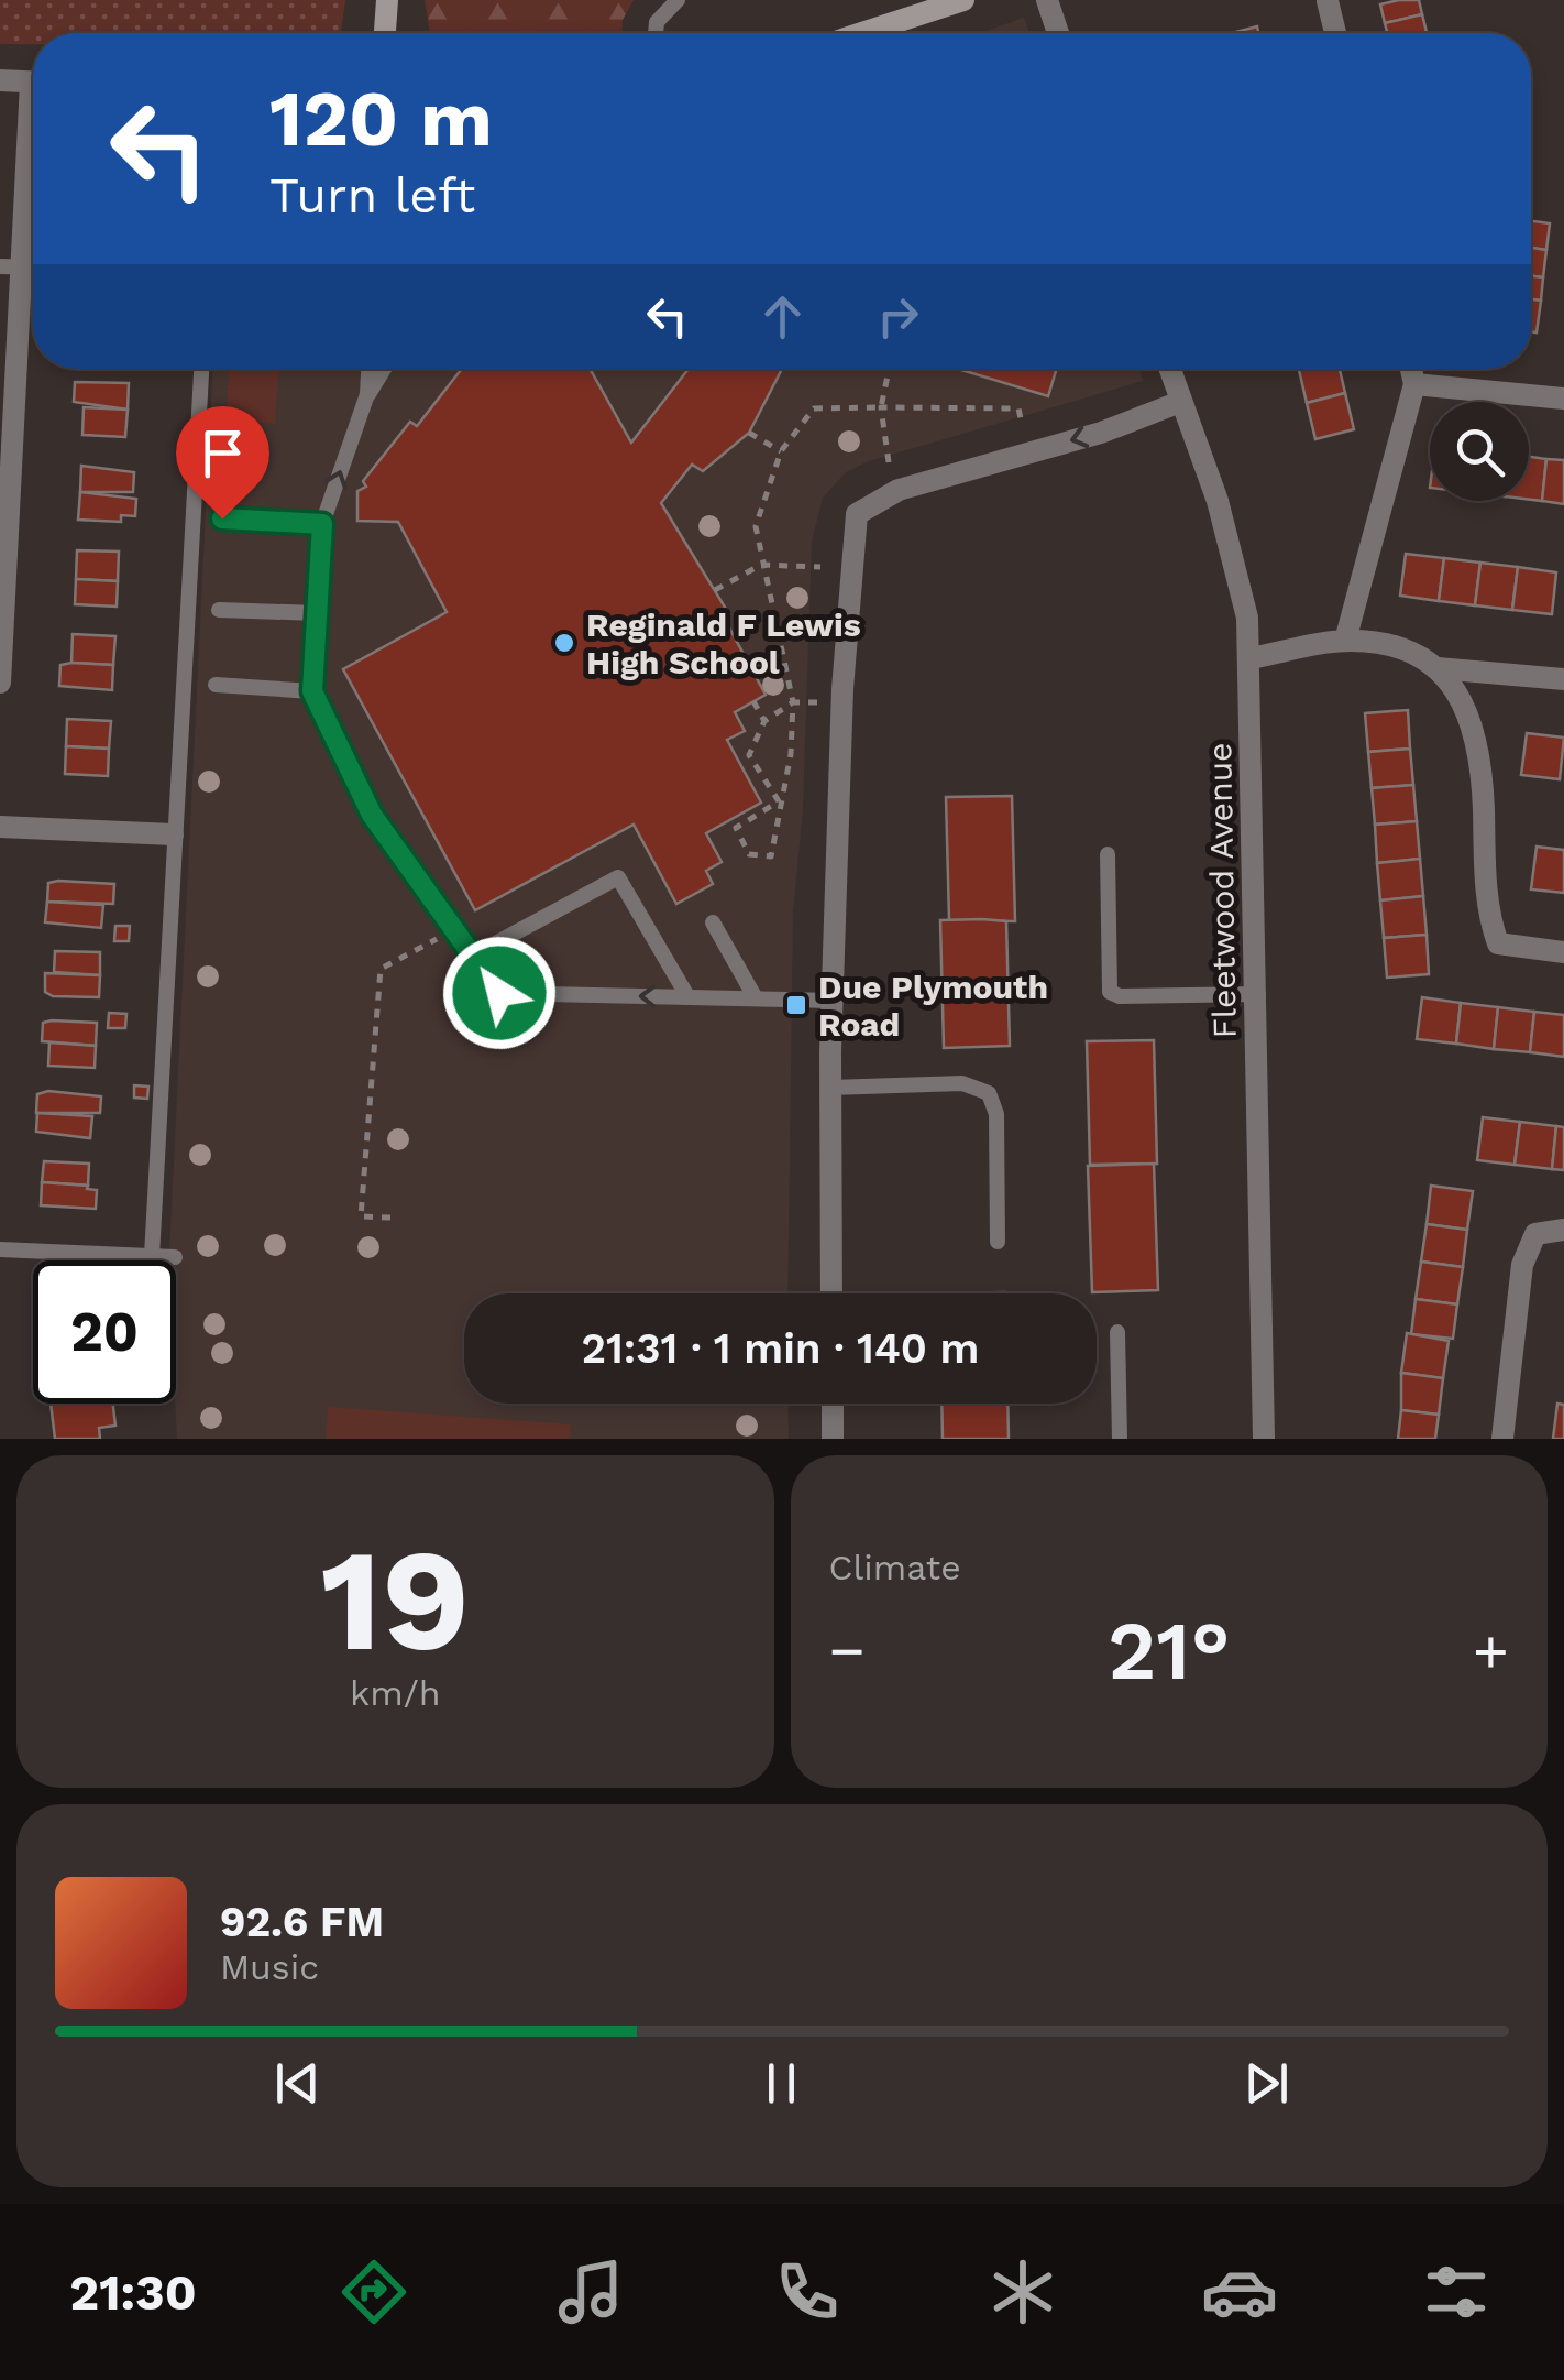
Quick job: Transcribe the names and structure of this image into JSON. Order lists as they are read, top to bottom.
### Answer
{
  "streets": {
    "street": ["Fleetwood Avenue"]
  },
  "places": {
    "other": ["Reginald F Lewis High School"],
    "transit": ["Due Plymouth Road"]
  },
  "page": {
    "turn": ["120 m", "Turn left"],
    "limit": "20",
    "trip": "21:31 · 1 min · 140 m",
    "tile": [
      ["19", "km/h"],
      "Climate"
    ],
    "heat": ["−", "21°", "+"],
    "song": ["92.6 FM", "Music"],
    "tabs": "21:30"
  }
}
